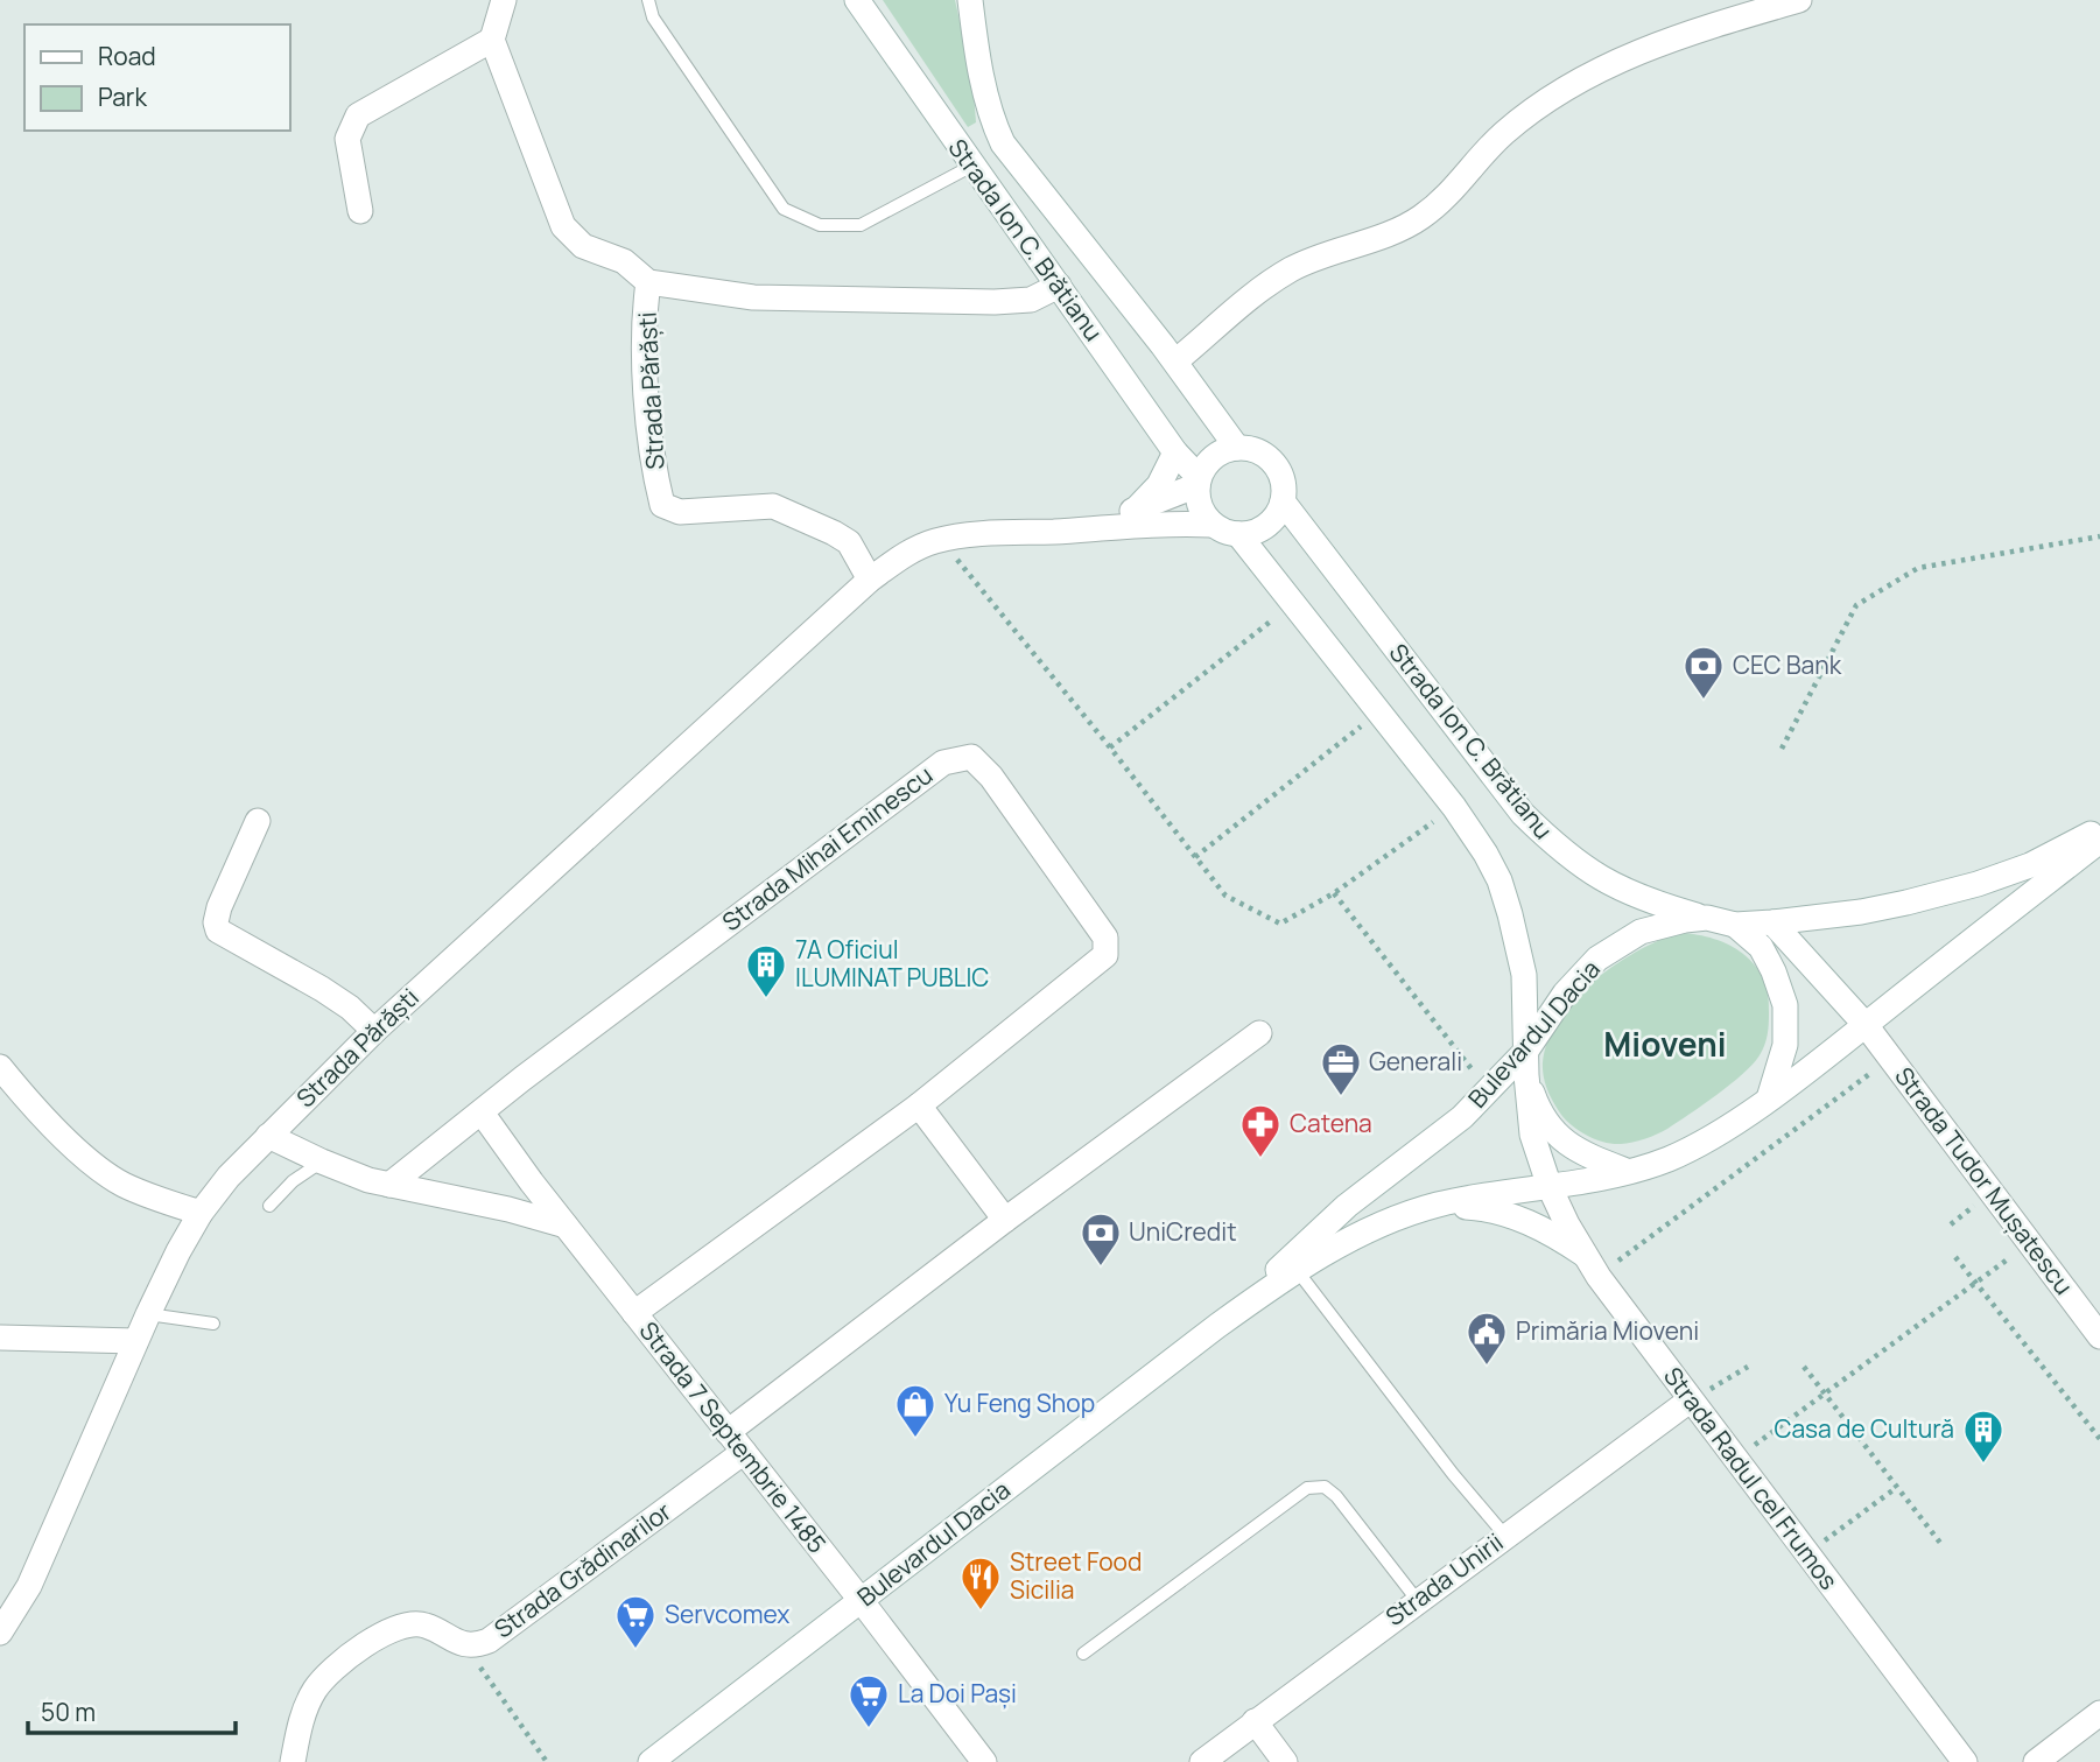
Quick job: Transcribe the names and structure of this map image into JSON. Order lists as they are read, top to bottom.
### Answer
{
  "streets": {
    "street": [
      "Strada Ion C. Brătianu",
      "Strada Părăști",
      "Strada Mihai Eminescu",
      "Bulevardul Dacia",
      "Strada Tudor Mușatescu",
      "Strada 7 Septembrie 1485",
      "Strada Radul cel Frumos",
      "Strada Grădinarilor",
      "Strada Unirii"
    ]
  },
  "crossings": [
    ["Strada Ion C. Brătianu", "Strada Părăști"],
    ["Strada Ion C. Brătianu", "Bulevardul Dacia"],
    ["Strada Ion C. Brătianu", "Strada Radul cel Frumos"],
    ["Strada Mihai Eminescu", "Strada 7 Septembrie 1485"],
    ["Bulevardul Dacia", "Strada Tudor Mușatescu"],
    ["Bulevardul Dacia", "Strada 7 Septembrie 1485"],
    ["Bulevardul Dacia", "Strada Radul cel Frumos"],
    ["Strada 7 Septembrie 1485", "Strada Grădinarilor"],
    ["Strada Radul cel Frumos", "Strada Unirii"]
  ],
  "districts": ["Mioveni"],
  "places": {
    "bank": ["CEC Bank", "UniCredit"],
    "building": ["7A Oficiul ILUMINAT PUBLIC", "Casa de Cultură"],
    "office": ["Generali"],
    "pharmacy": ["Catena"],
    "public building": ["Primăria Mioveni"],
    "shop": ["Yu Feng Shop"],
    "restaurant": ["Street Food Sicilia"],
    "supermarket": ["Servcomex", "La Doi Pași"]
  },
  "legend": ["Road", "Park"],
  "scale_bar": "50 m"
}
